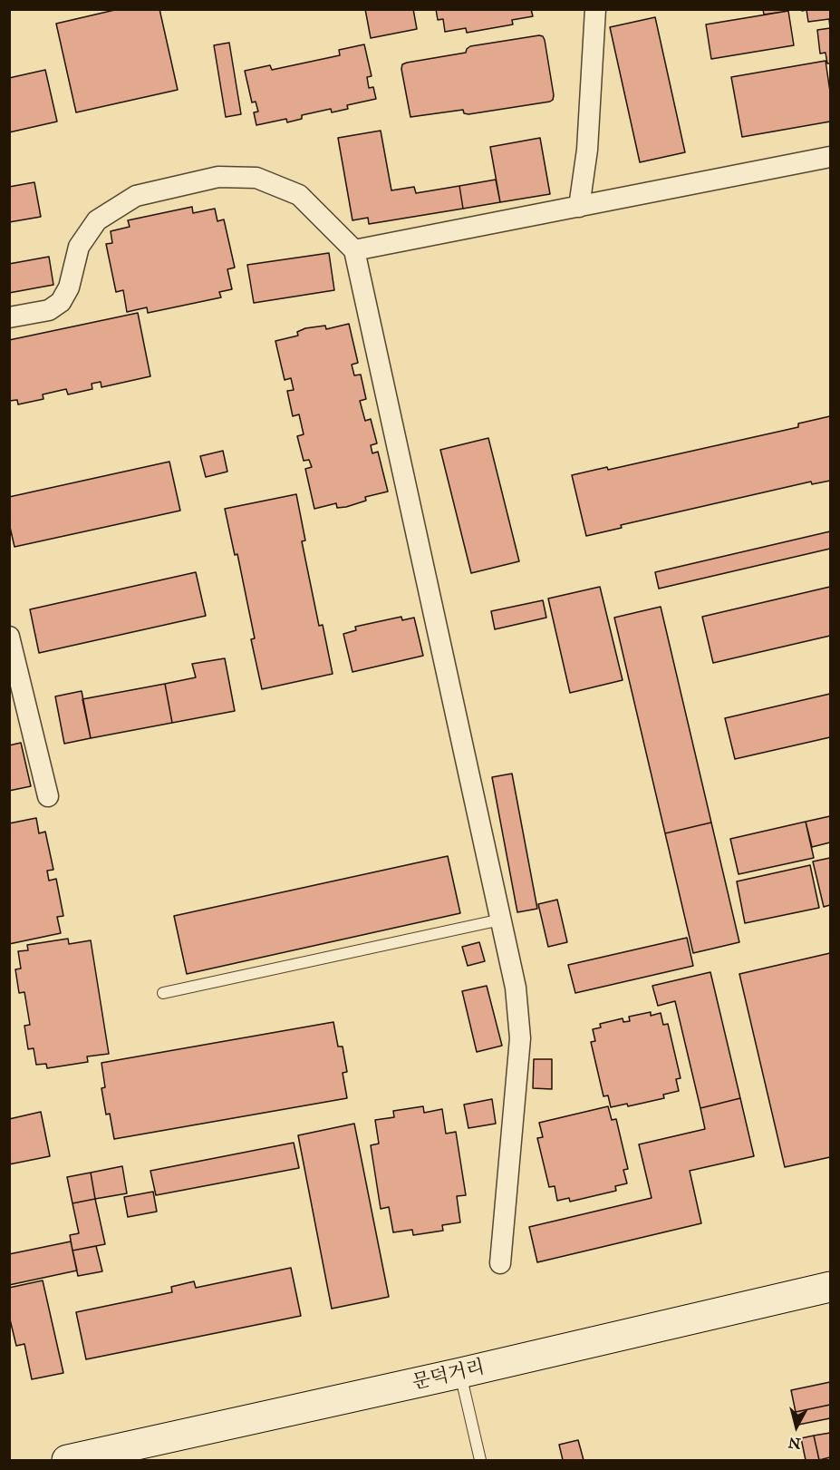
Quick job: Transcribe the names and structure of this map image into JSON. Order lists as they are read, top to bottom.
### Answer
{
  "streets": {
    "main road": ["문덕거리"]
  },
  "north": "bottom"
}
